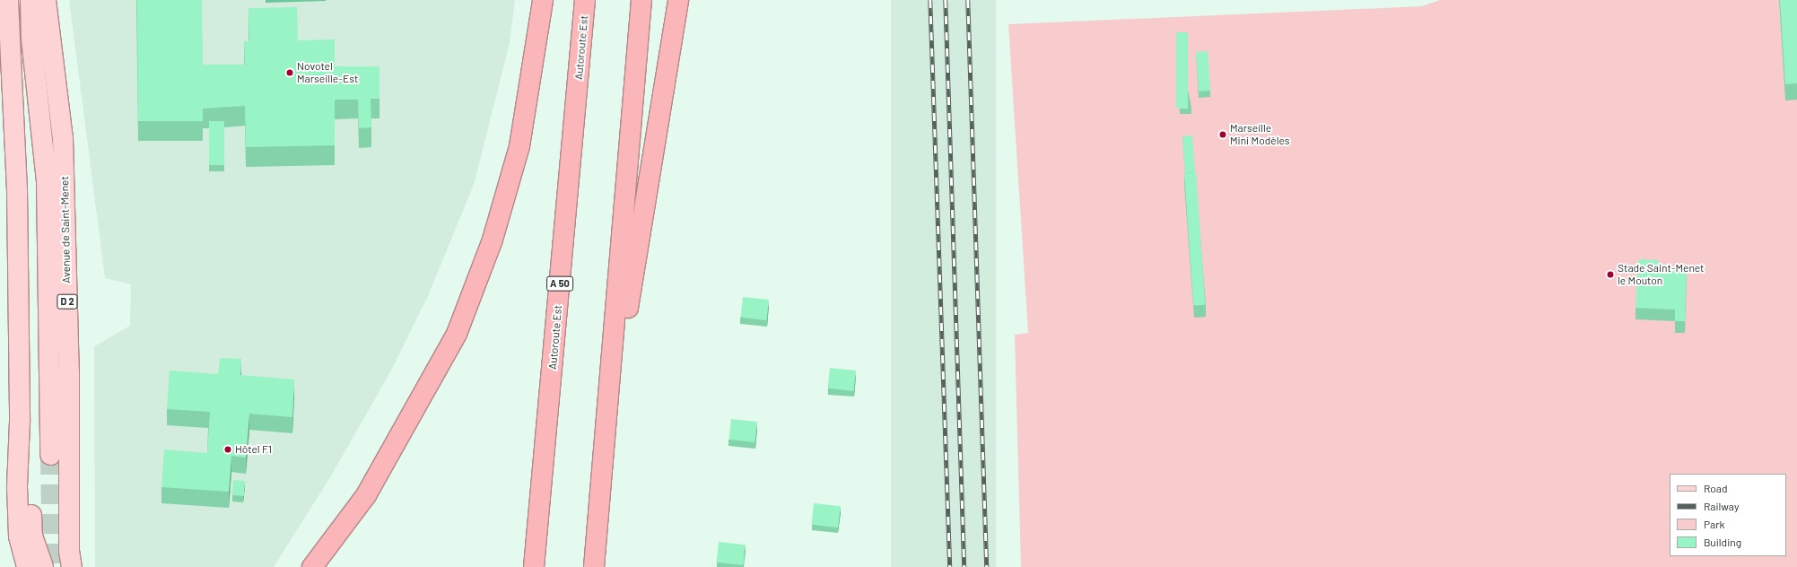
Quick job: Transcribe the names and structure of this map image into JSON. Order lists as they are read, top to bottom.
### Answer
{
  "streets": {
    "highway": ["Autoroute Est", "A 50"],
    "main road": ["Avenue de Saint-Menet", "D 2"]
  },
  "places": [
    "Novotel Marseille-Est",
    "Marseille Mini Modèles",
    "Stade Saint-Menet le Mouton",
    "Hôtel F1"
  ],
  "legend": [
    "Road",
    "Railway",
    "Park",
    "Building"
  ]
}
